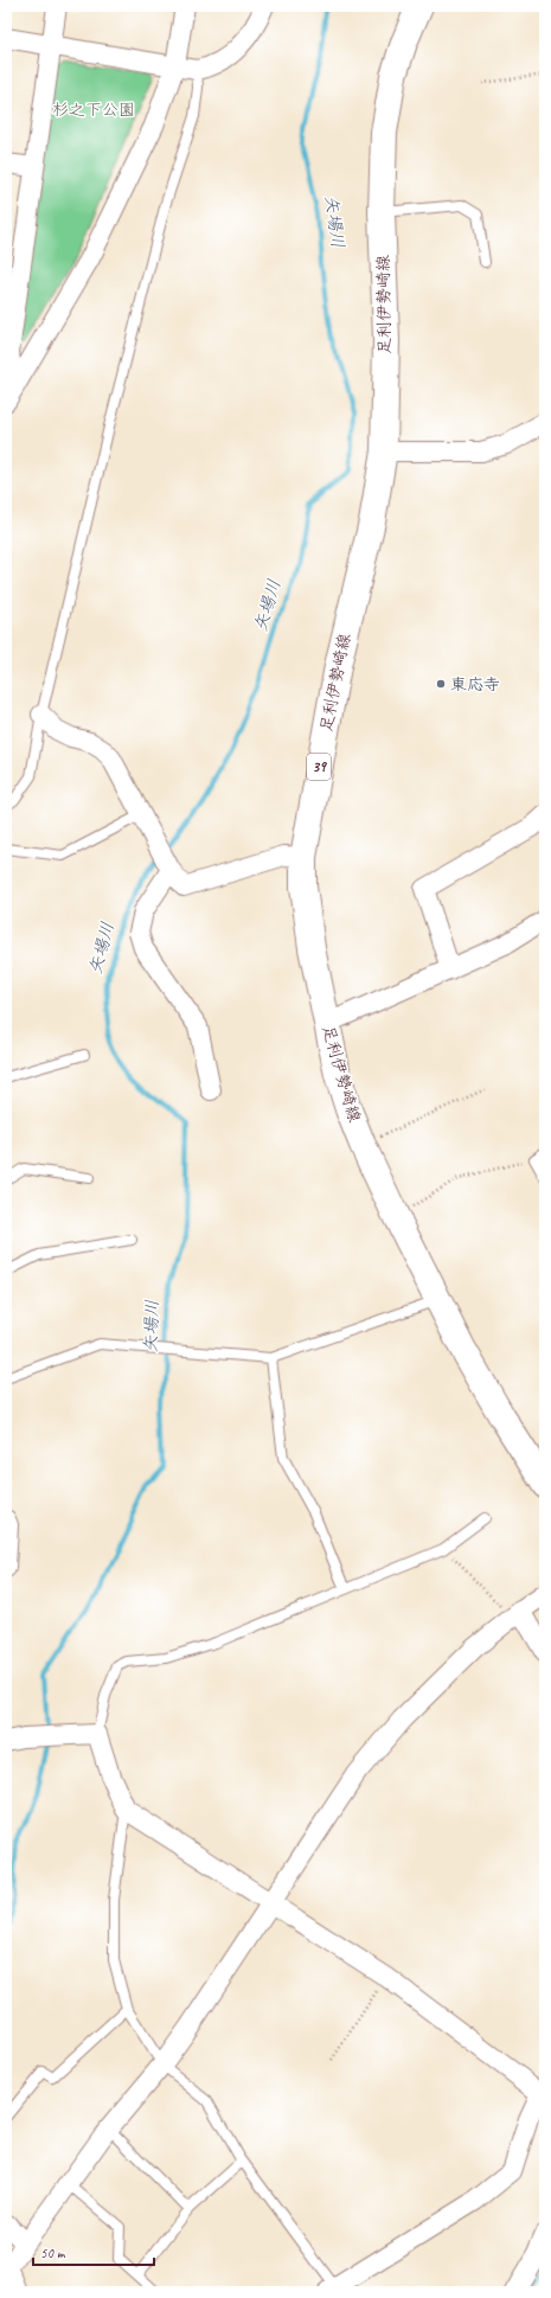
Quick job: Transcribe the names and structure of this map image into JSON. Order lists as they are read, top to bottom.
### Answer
{
  "streets": {
    "main road": ["足利伊勢崎線", "39"]
  },
  "water": ["矢場川"],
  "parks": ["杉之下公園"],
  "places": ["東応寺"],
  "scale_bar": "50 m"
}
